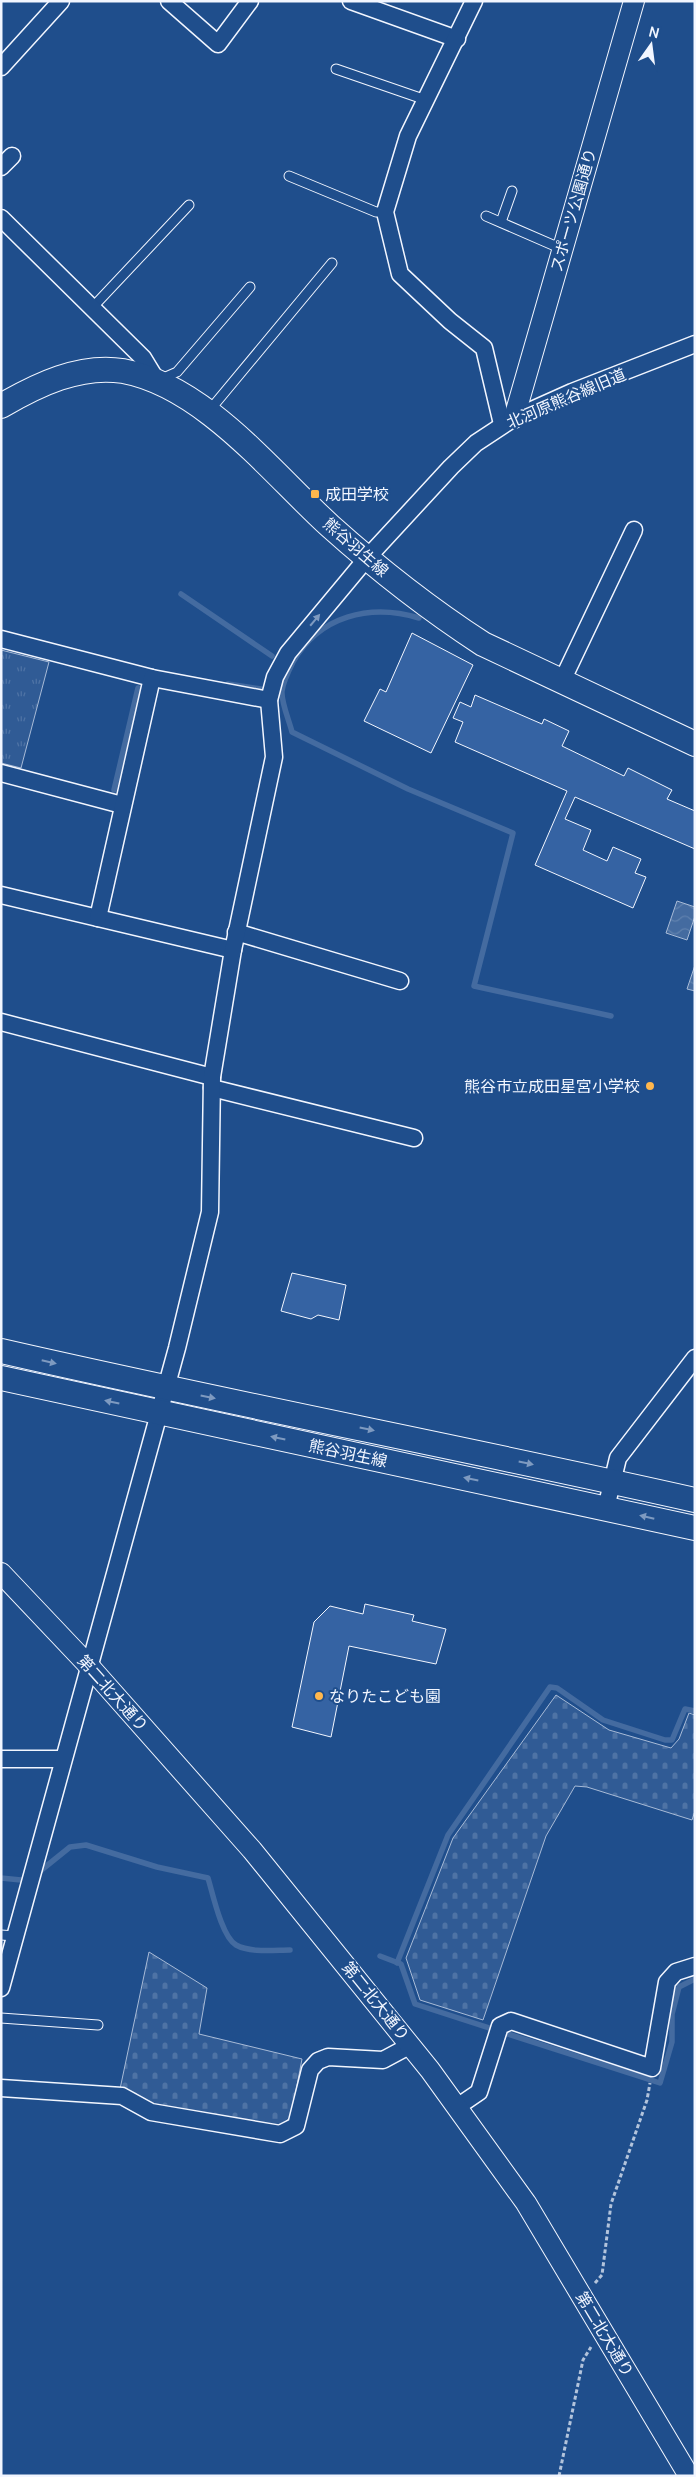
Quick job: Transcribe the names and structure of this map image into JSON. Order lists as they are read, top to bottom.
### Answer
{
  "streets": {
    "main road": ["熊谷羽生線"],
    "street": ["スポーツ公園通り", "北河原熊谷線旧道", "第二北大通り"]
  },
  "crossings": [
    ["スポーツ公園通り", "北河原熊谷線旧道"],
    ["北河原熊谷線旧道", "熊谷羽生線"]
  ],
  "places": {
    "transit": ["成田学校"],
    "other": ["熊谷市立成田星宮小学校", "なりたこども園"]
  },
  "north": "top"
}
